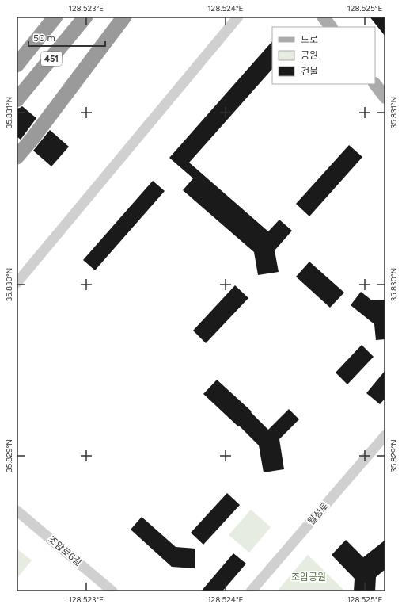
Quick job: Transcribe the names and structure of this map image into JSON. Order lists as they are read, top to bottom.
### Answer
{
  "streets": {
    "highway": ["451"],
    "street": ["월성로", "조암로6길"]
  },
  "parks": ["조암공원"],
  "legend": ["도로", "공원", "건물"],
  "scale_bar": "50 m",
  "coordinates": [
    "128.523°E",
    "128.524°E",
    "128.525°E",
    "35.831°N",
    "35.830°N",
    "35.829°N"
  ]
}
